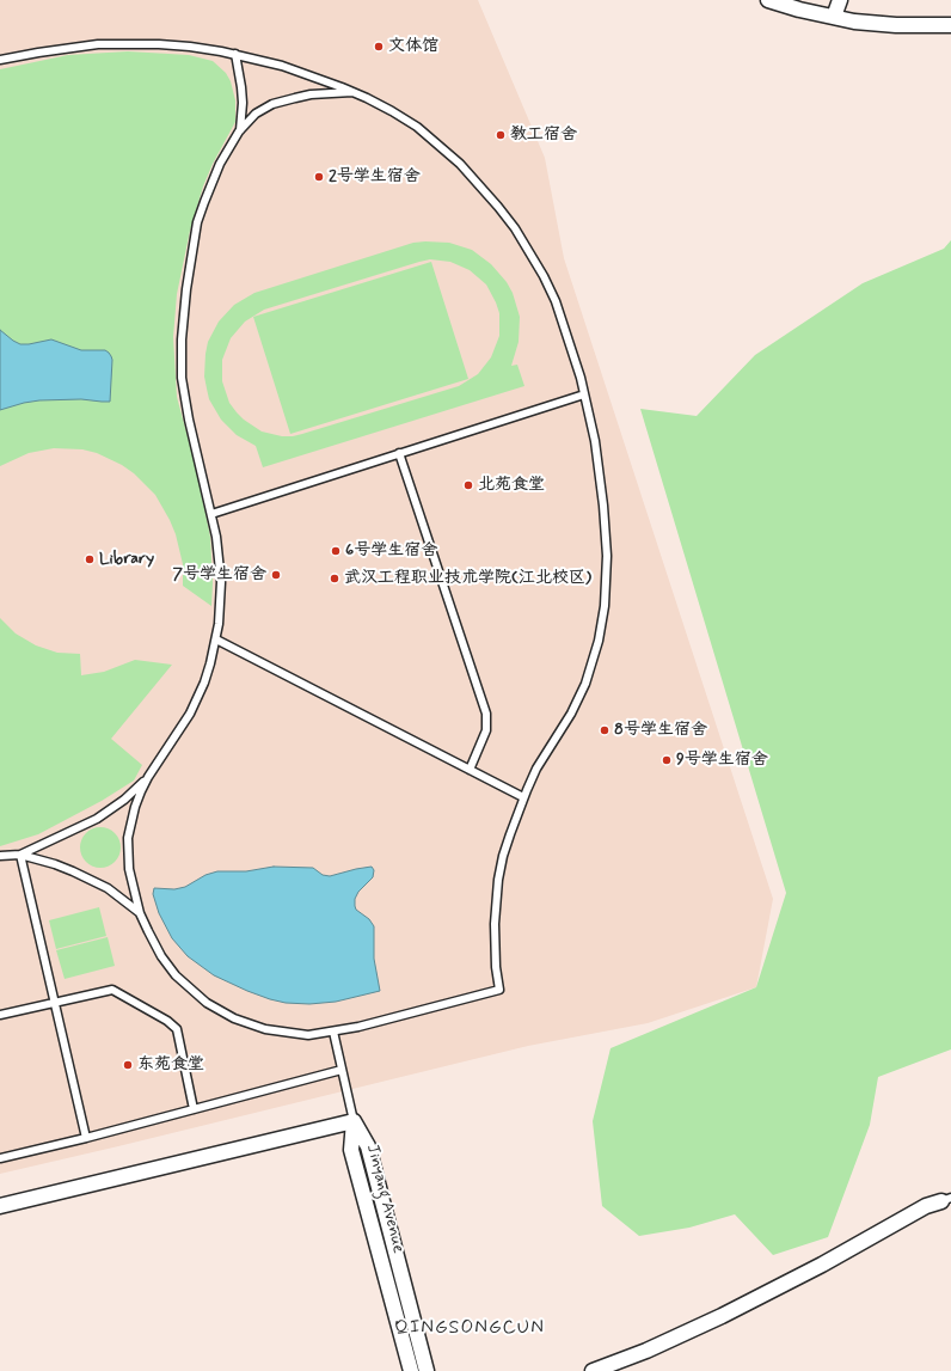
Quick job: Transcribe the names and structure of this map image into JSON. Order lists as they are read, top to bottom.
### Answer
{
  "streets": {
    "street": ["Jinyang Avenue"]
  },
  "districts": ["QINGSONGCUN"],
  "places": [
    "文体馆",
    "教工宿舍",
    "2号学生宿舍",
    "北苑食堂",
    "6号学生宿舍",
    "Library",
    "7号学生宿舍",
    "武汉工程职业技术学院(江北校区)",
    "8号学生宿舍",
    "9号学生宿舍",
    "东苑食堂"
  ]
}
